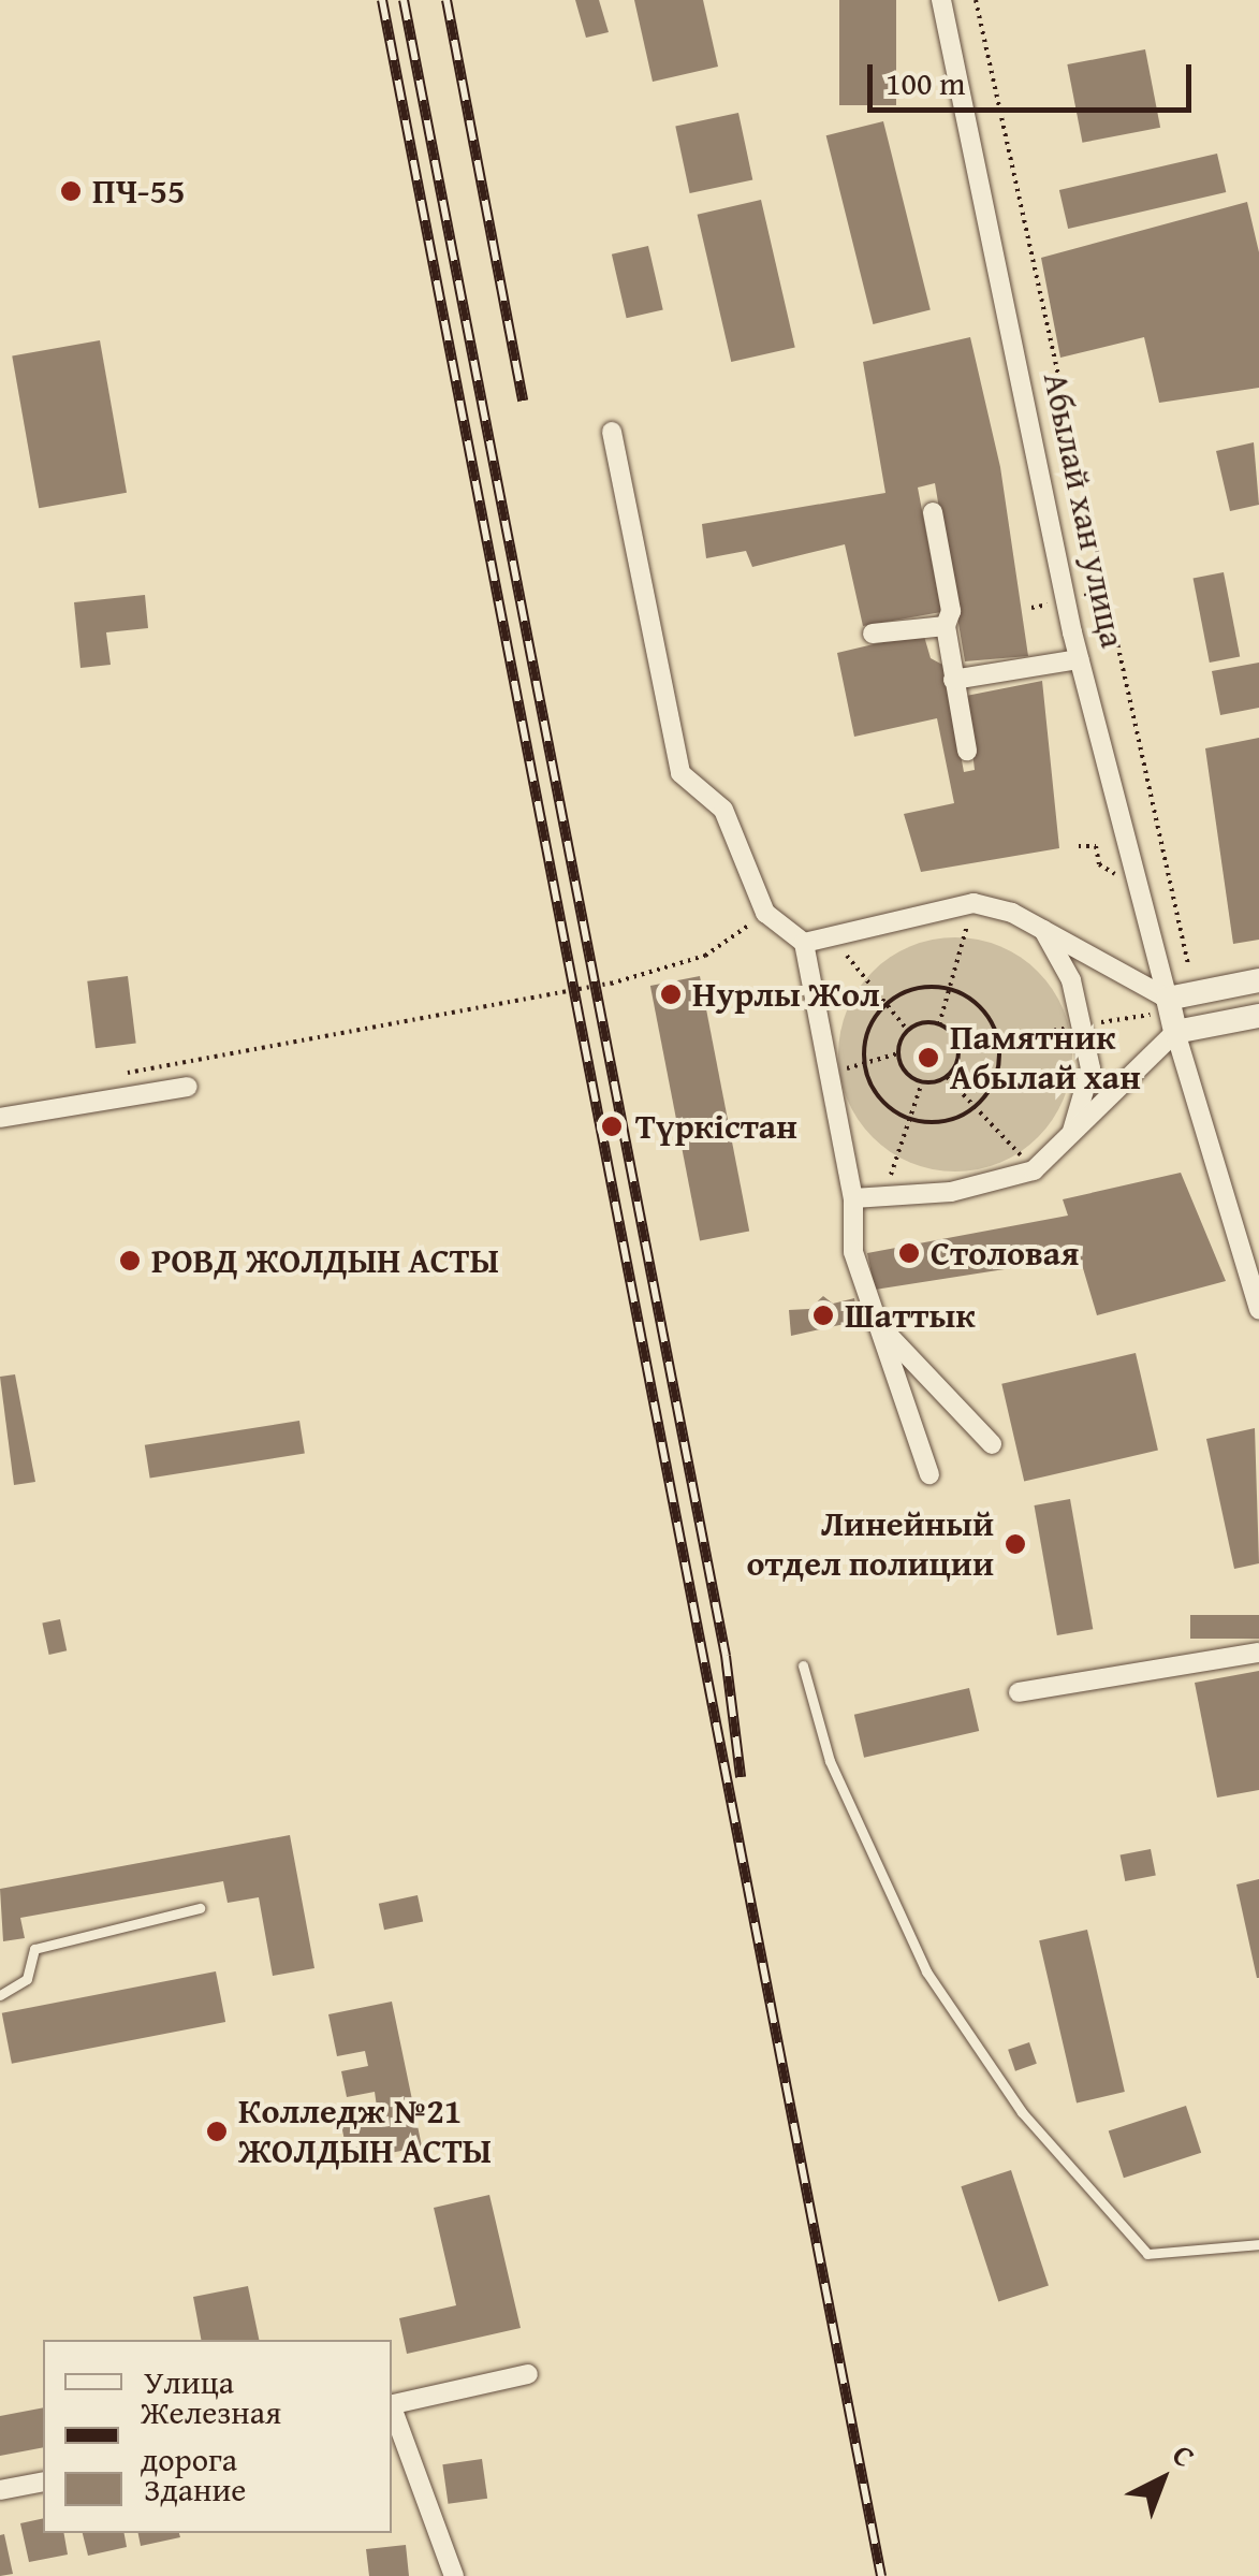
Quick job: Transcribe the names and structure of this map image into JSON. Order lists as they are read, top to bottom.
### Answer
{
  "streets": {
    "street": ["Абылай хан улица"]
  },
  "places": [
    "ПЧ-55",
    "Нурлы Жол",
    "Памятник Абылай хан",
    "Түркістан",
    "Столовая",
    "РОВД ЖОЛДЫН АСТЫ",
    "Шаттык",
    "Линейный отдел полиции",
    "Колледж №21 ЖОЛДЫН АСТЫ"
  ],
  "legend": ["Улица", "Железная дорога", "Здание"],
  "scale_bar": "100 m",
  "north": "top right"
}
